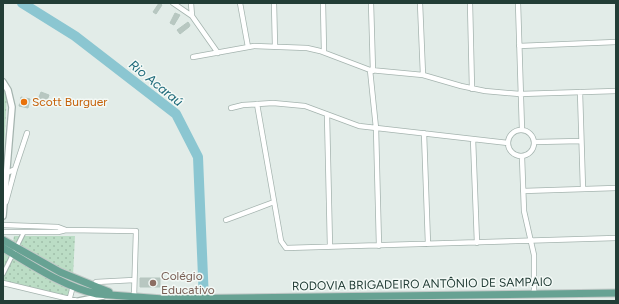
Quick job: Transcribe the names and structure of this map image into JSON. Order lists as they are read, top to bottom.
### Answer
{
  "streets": {
    "main road": ["RODOVIA BRIGADEIRO ANTÔNIO DE SAMPAIO"]
  },
  "water": ["Rio Acaraú"],
  "places": ["Scott Burguer", "Colégio Educativo"]
}
